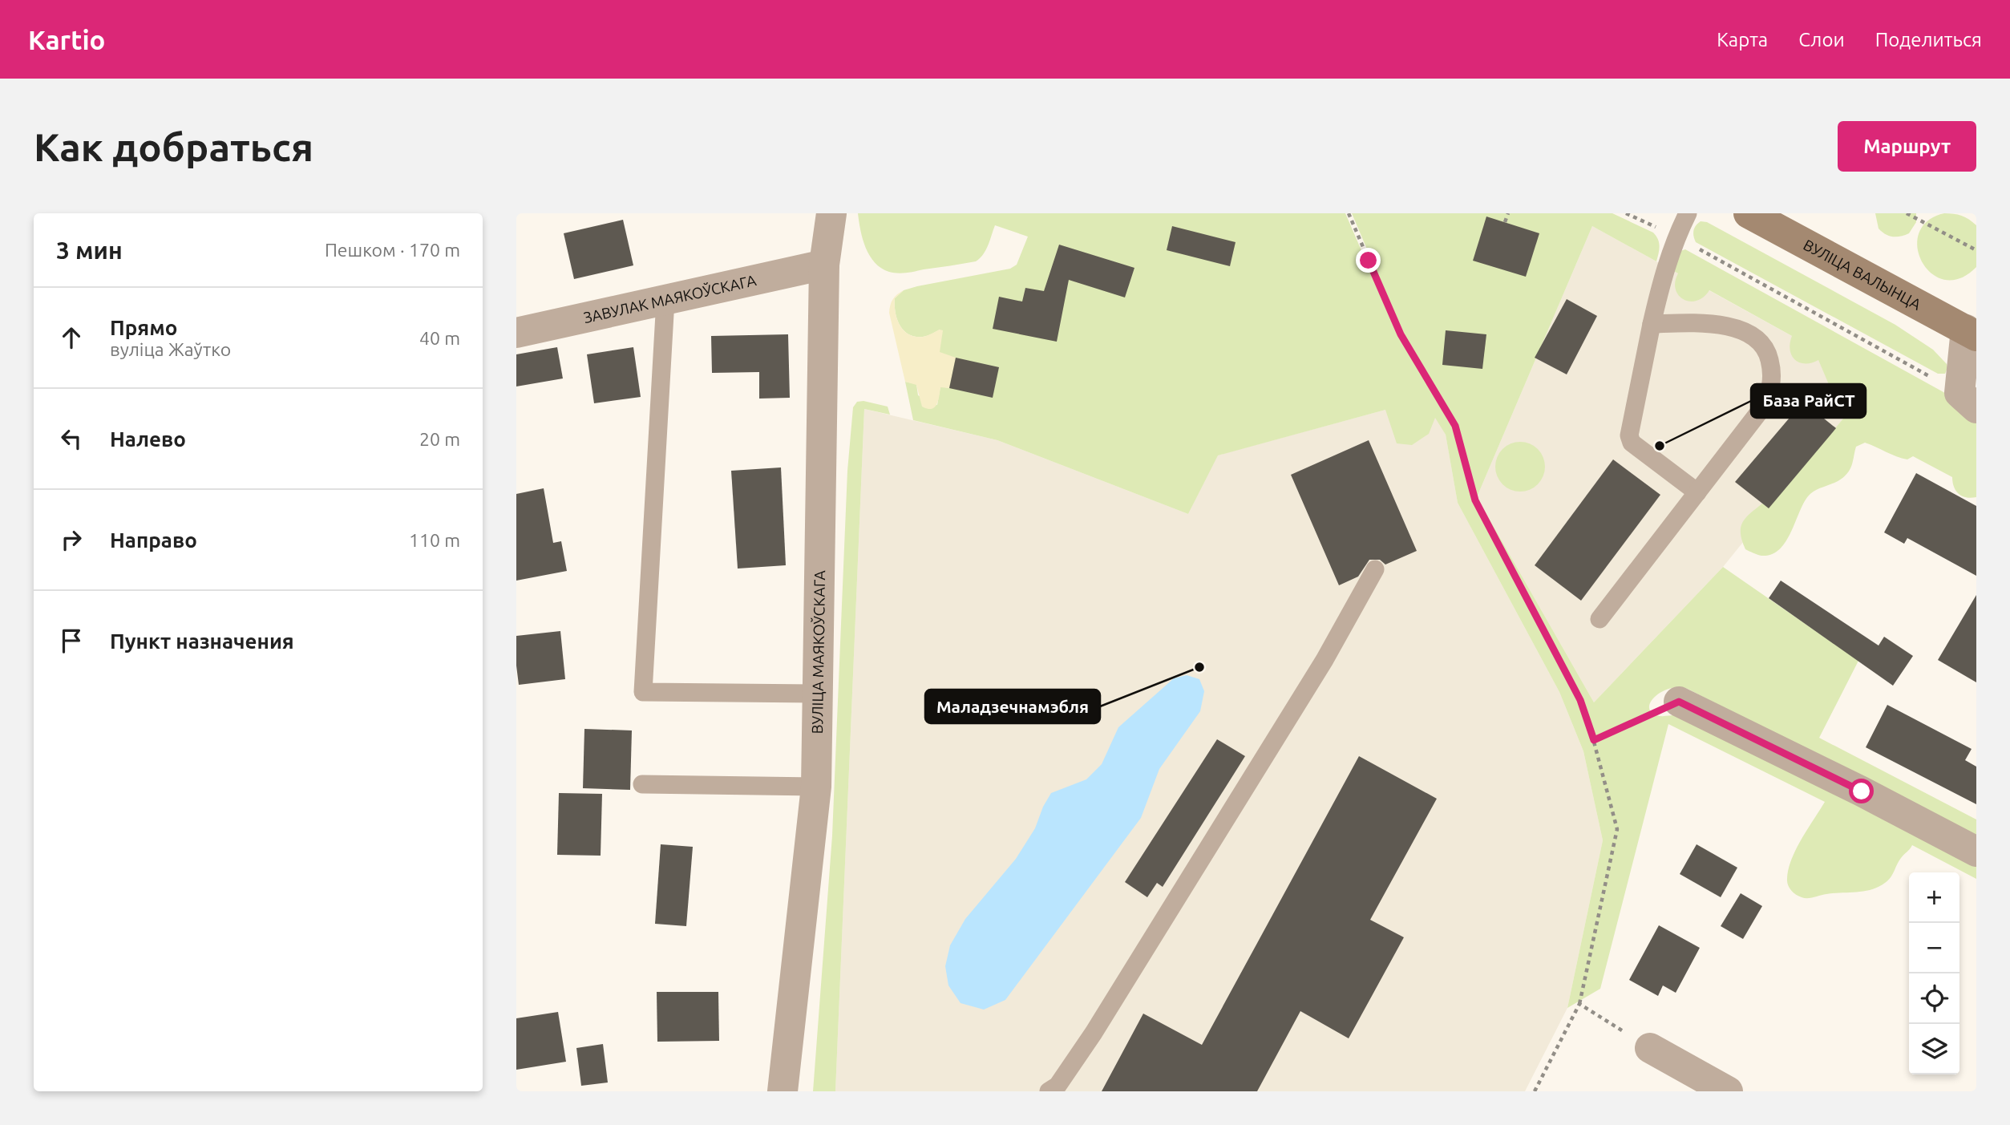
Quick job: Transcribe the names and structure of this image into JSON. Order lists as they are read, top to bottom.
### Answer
{
  "streets": {
    "main road": ["ВУЛІЦА ВАЛЫНЦА"],
    "street": ["ЗАВУЛАК МАЯКОЎСКАГА", "ВУЛІЦА МАЯКОЎСКАГА"]
  },
  "crossings": [
    ["ЗАВУЛАК МАЯКОЎСКАГА", "ВУЛІЦА МАЯКОЎСКАГА"]
  ],
  "places": ["База РайСТ", "Маладзечнамэбля"],
  "page": {
    "header": "Kartio",
    "nav": ["Карта", "Слои", "Поделиться"],
    "buttons": "Маршрут",
    "title": "Как добраться",
    "heading": ["3 мин", "Пешком · 170 m"],
    "list": [
      ["Прямо", "вуліца Жаўтко", "40 m"],
      ["Налево", "20 m"],
      ["Направо", "110 m"],
      "Пункт назначения"
    ],
    "map_buttons": ["+", "−"]
  }
}
